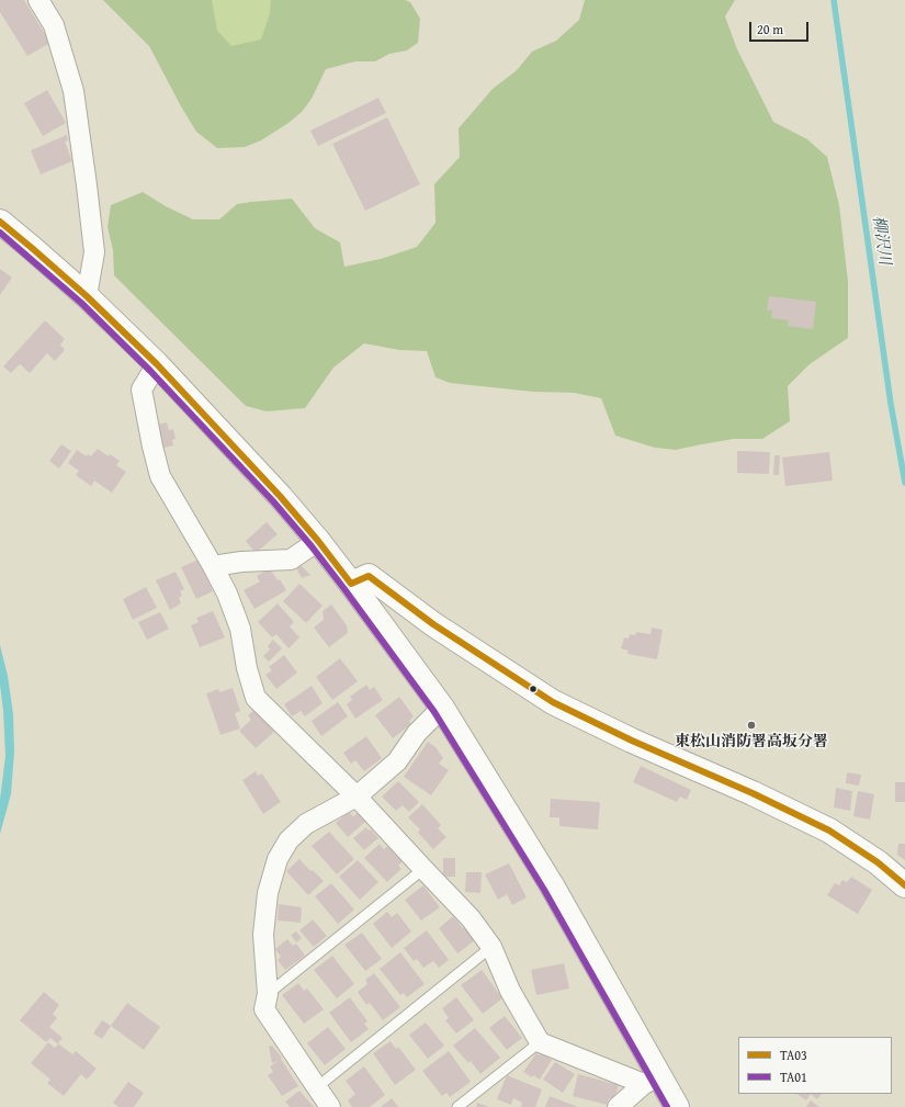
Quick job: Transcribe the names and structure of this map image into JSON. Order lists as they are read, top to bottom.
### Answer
{
  "water": ["柳沢川"],
  "places": ["東松山消防署高坂分署"],
  "lines": ["transit line TA03", "transit line TA01"],
  "legend": ["TA03", "TA01"],
  "scale_bar": "20 m"
}
